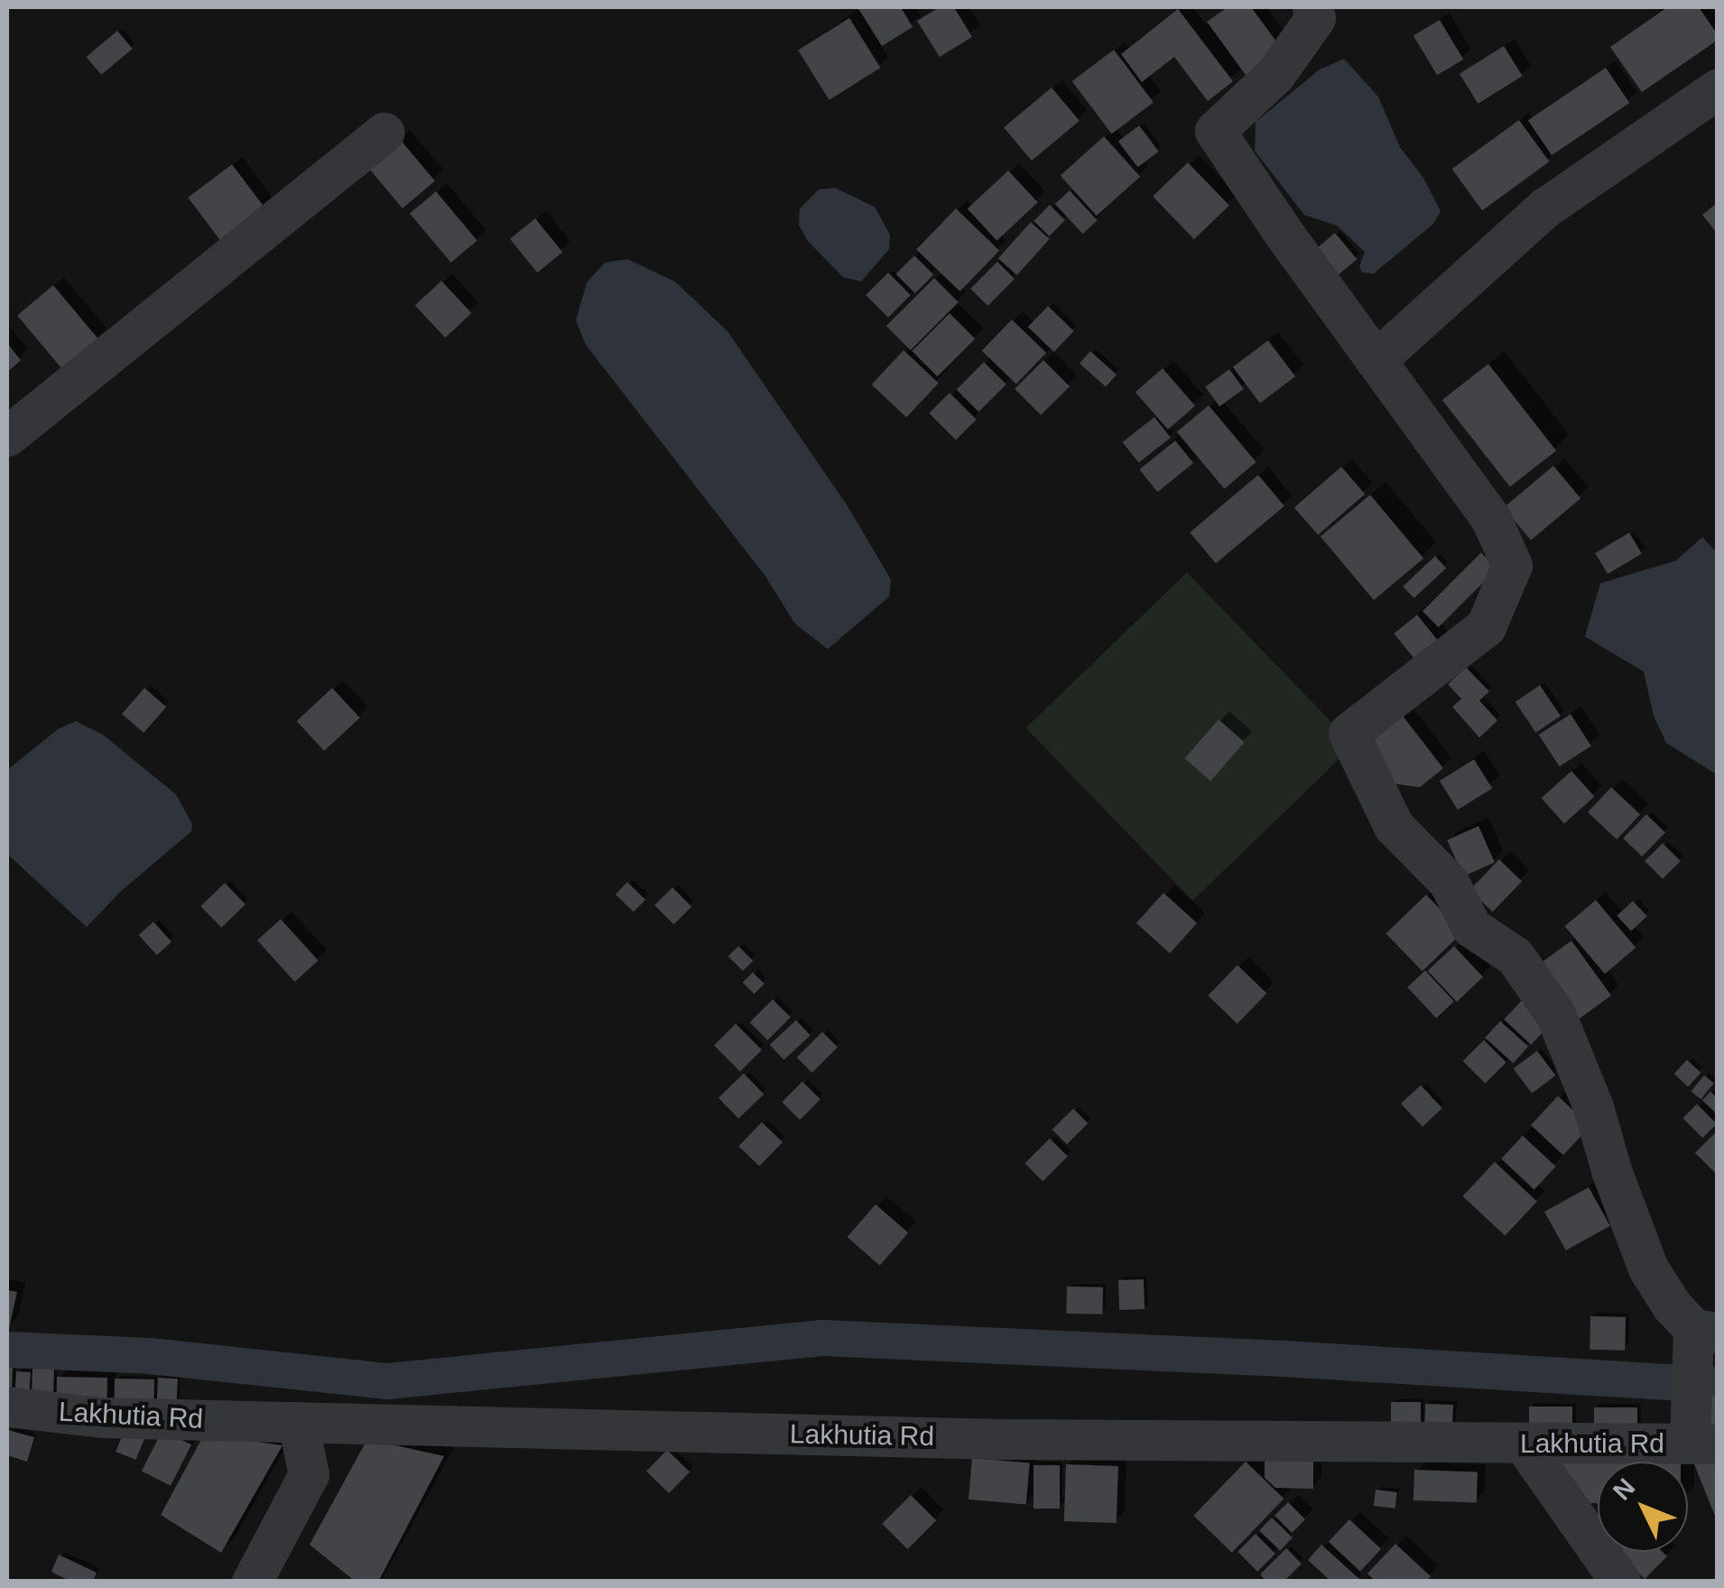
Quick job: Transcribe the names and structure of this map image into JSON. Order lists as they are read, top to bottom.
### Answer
{
  "streets": {
    "street": ["Lakhutia Rd"]
  },
  "north": "top left"
}
